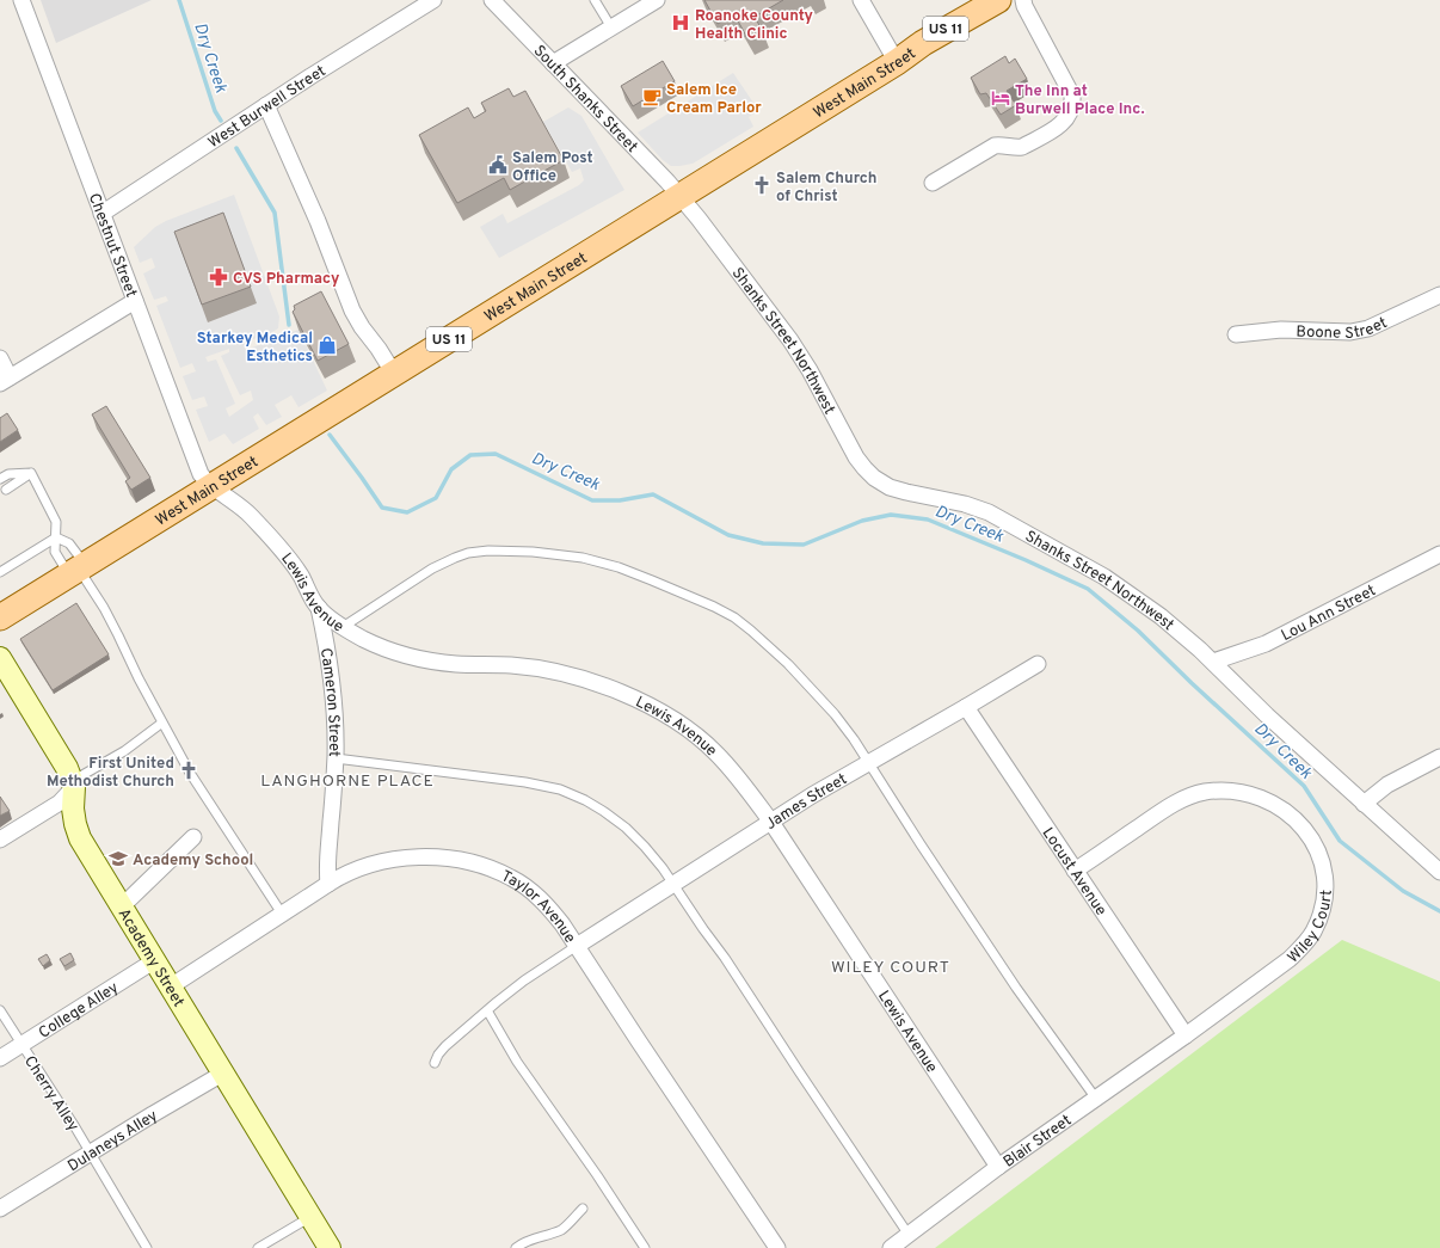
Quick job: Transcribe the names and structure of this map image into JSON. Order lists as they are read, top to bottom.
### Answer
{
  "streets": {
    "main road": ["US 11", "West Main Street"],
    "street": [
      "South Shanks Street",
      "West Burwell Street",
      "Chestnut Street",
      "Boone Street",
      "Shanks Street Northwest",
      "Lewis Avenue",
      "Lou Ann Street",
      "Cameron Street",
      "James Street",
      "Locust Avenue",
      "Taylor Avenue",
      "Wiley Court",
      "Academy Street",
      "College Alley",
      "Dulaneys Alley",
      "Blair Street"
    ],
    "lane": ["Cherry Alley"]
  },
  "crossings": [
    ["West Main Street", "South Shanks Street"],
    ["West Main Street", "Chestnut Street"],
    ["West Main Street", "Shanks Street Northwest"],
    ["West Main Street", "Lewis Avenue"],
    ["South Shanks Street", "Shanks Street Northwest"],
    ["West Burwell Street", "Chestnut Street"],
    ["Chestnut Street", "Lewis Avenue"],
    ["Shanks Street Northwest", "Lou Ann Street"],
    ["Lewis Avenue", "Cameron Street"],
    ["Lewis Avenue", "James Street"],
    ["Lewis Avenue", "Blair Street"],
    ["Cameron Street", "Taylor Avenue"],
    ["James Street", "Locust Avenue"],
    ["James Street", "Taylor Avenue"],
    ["Locust Avenue", "Wiley Court"],
    ["Locust Avenue", "Blair Street"],
    ["Taylor Avenue", "Academy Street"],
    ["Wiley Court", "Blair Street"],
    ["Academy Street", "College Alley"],
    ["Academy Street", "Dulaneys Alley"],
    ["College Alley", "Cherry Alley"],
    ["Cherry Alley", "Dulaneys Alley"]
  ],
  "districts": ["LANGHORNE PLACE", "WILEY COURT"],
  "water": ["Dry Creek"],
  "places": {
    "hospital": ["Roanoke County Health Clinic"],
    "cafe": ["Salem Ice Cream Parlor"],
    "hotel": ["The Inn at Burwell Place Inc."],
    "public building": ["Salem Post Office"],
    "church": ["Salem Church of Christ", "First United Methodist Church"],
    "pharmacy": ["CVS Pharmacy"],
    "shop": ["Starkey Medical Esthetics"],
    "school or university": ["Academy School"]
  }
}
